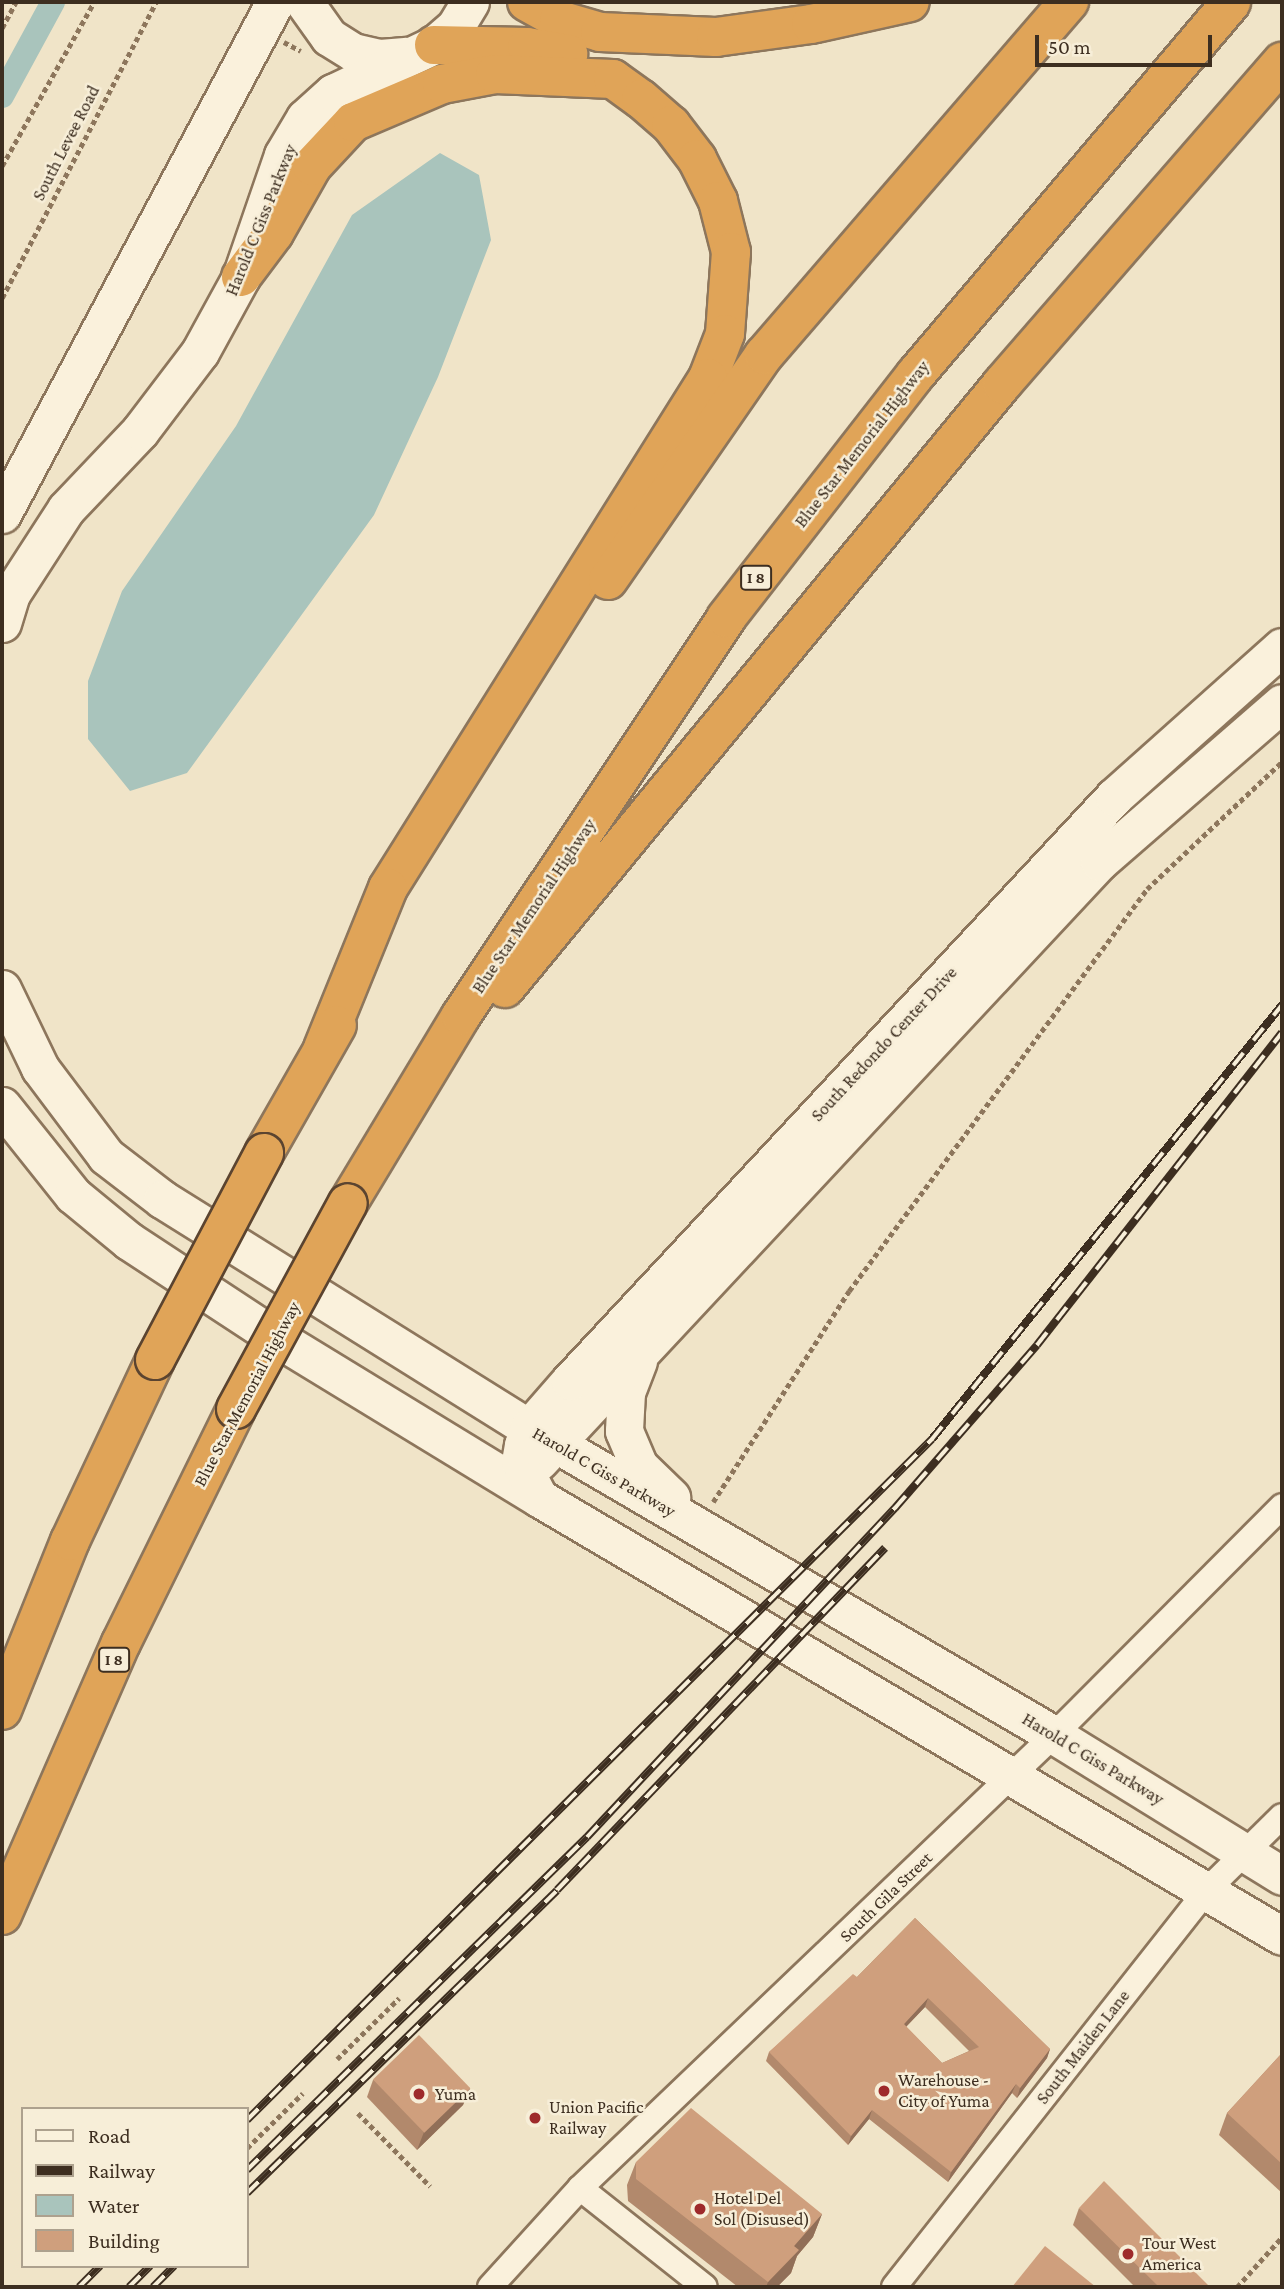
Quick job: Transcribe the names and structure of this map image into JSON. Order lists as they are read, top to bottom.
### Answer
{
  "streets": {
    "highway": ["Blue Star Memorial Highway", "I 8"],
    "main road": ["Harold C Giss Parkway", "South Redondo Center Drive"],
    "street": ["South Gila Street", "South Maiden Lane"],
    "path": ["South Levee Road"]
  },
  "crossings": [
    ["Harold C Giss Parkway", "South Redondo Center Drive"],
    ["Harold C Giss Parkway", "South Gila Street"],
    ["Harold C Giss Parkway", "South Maiden Lane"]
  ],
  "places": [
    "Warehouse - City of Yuma",
    "Yuma",
    "Union Pacific Railway",
    "Hotel Del Sol (Disused)",
    "Tour West America"
  ],
  "legend": [
    "Road",
    "Railway",
    "Water",
    "Building"
  ],
  "scale_bar": "50 m"
}
